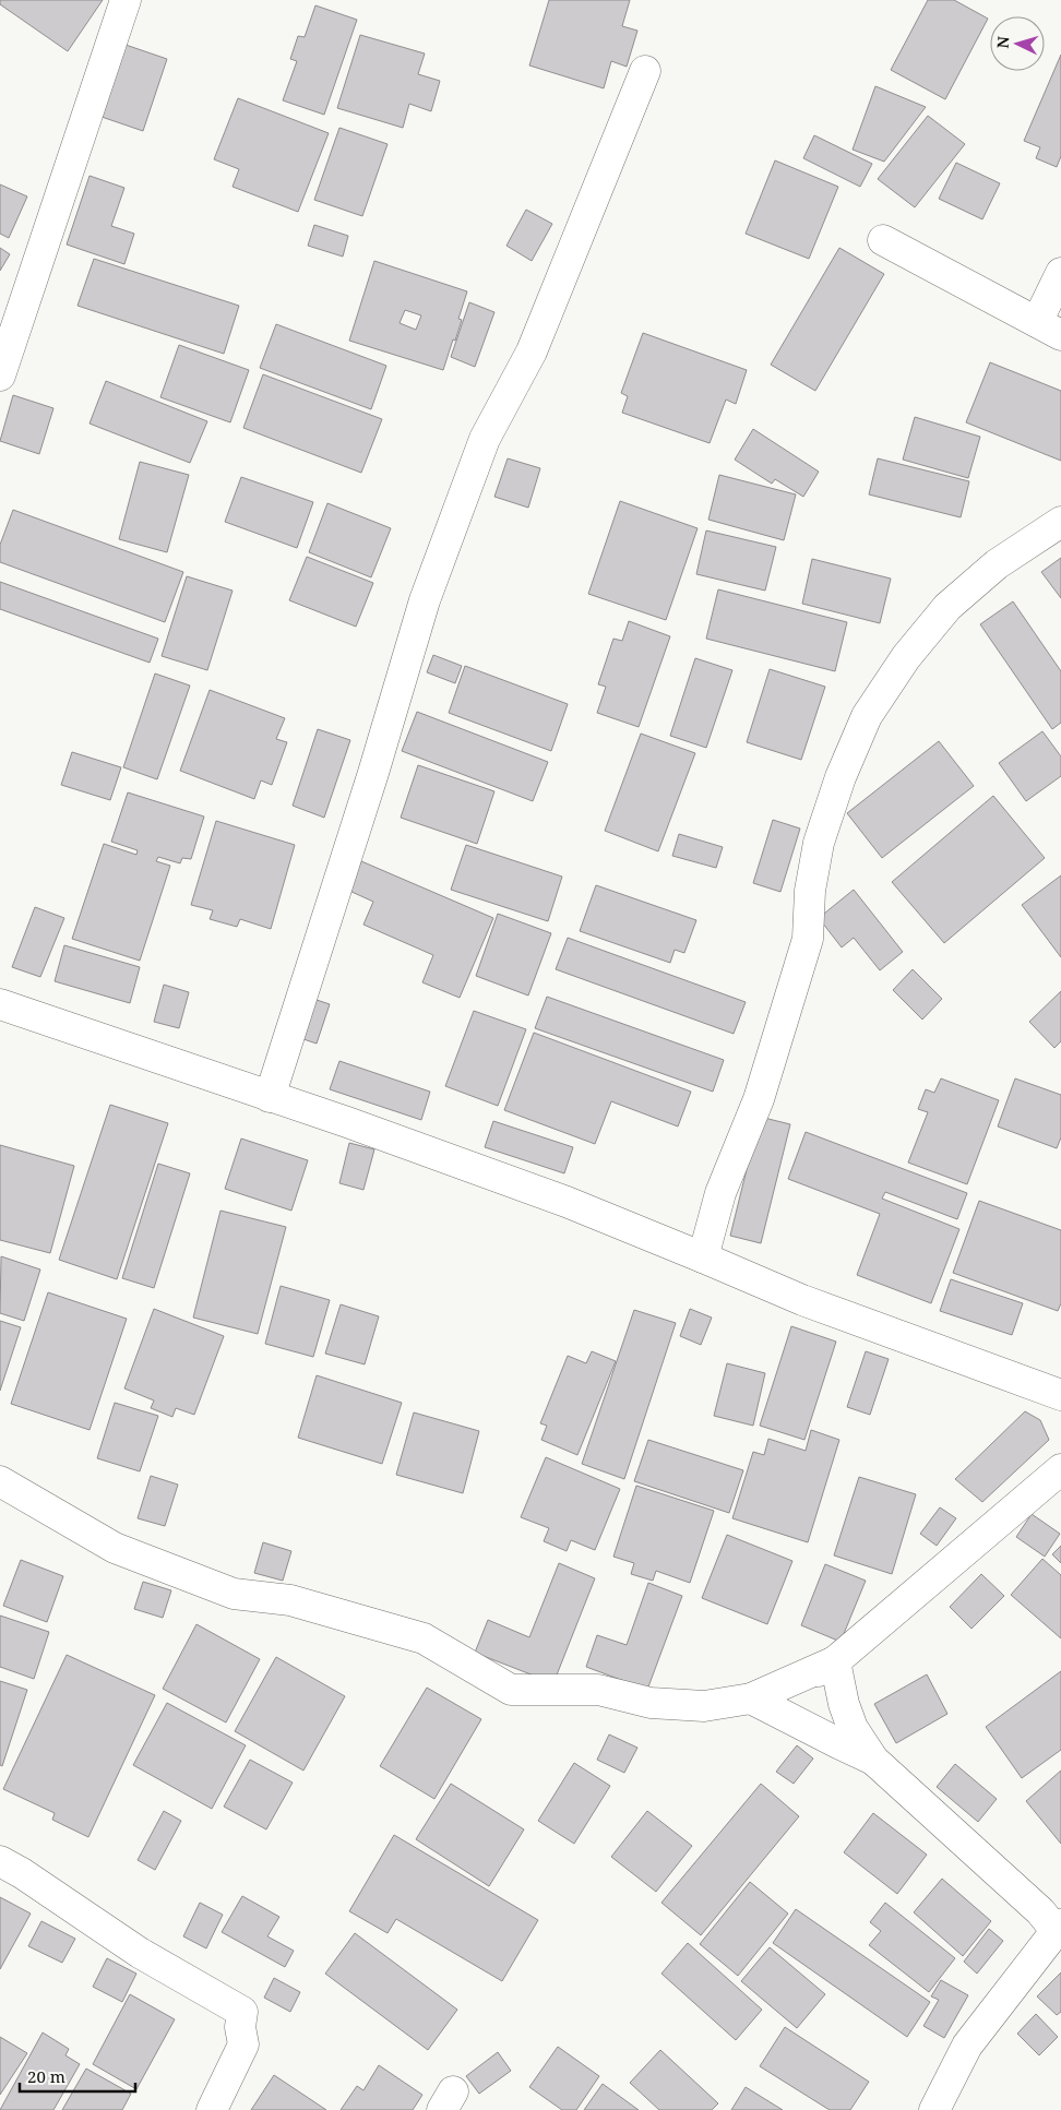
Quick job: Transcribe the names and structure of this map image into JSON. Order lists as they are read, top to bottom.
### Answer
{
  "scale_bar": "20 m",
  "north": "left"
}
